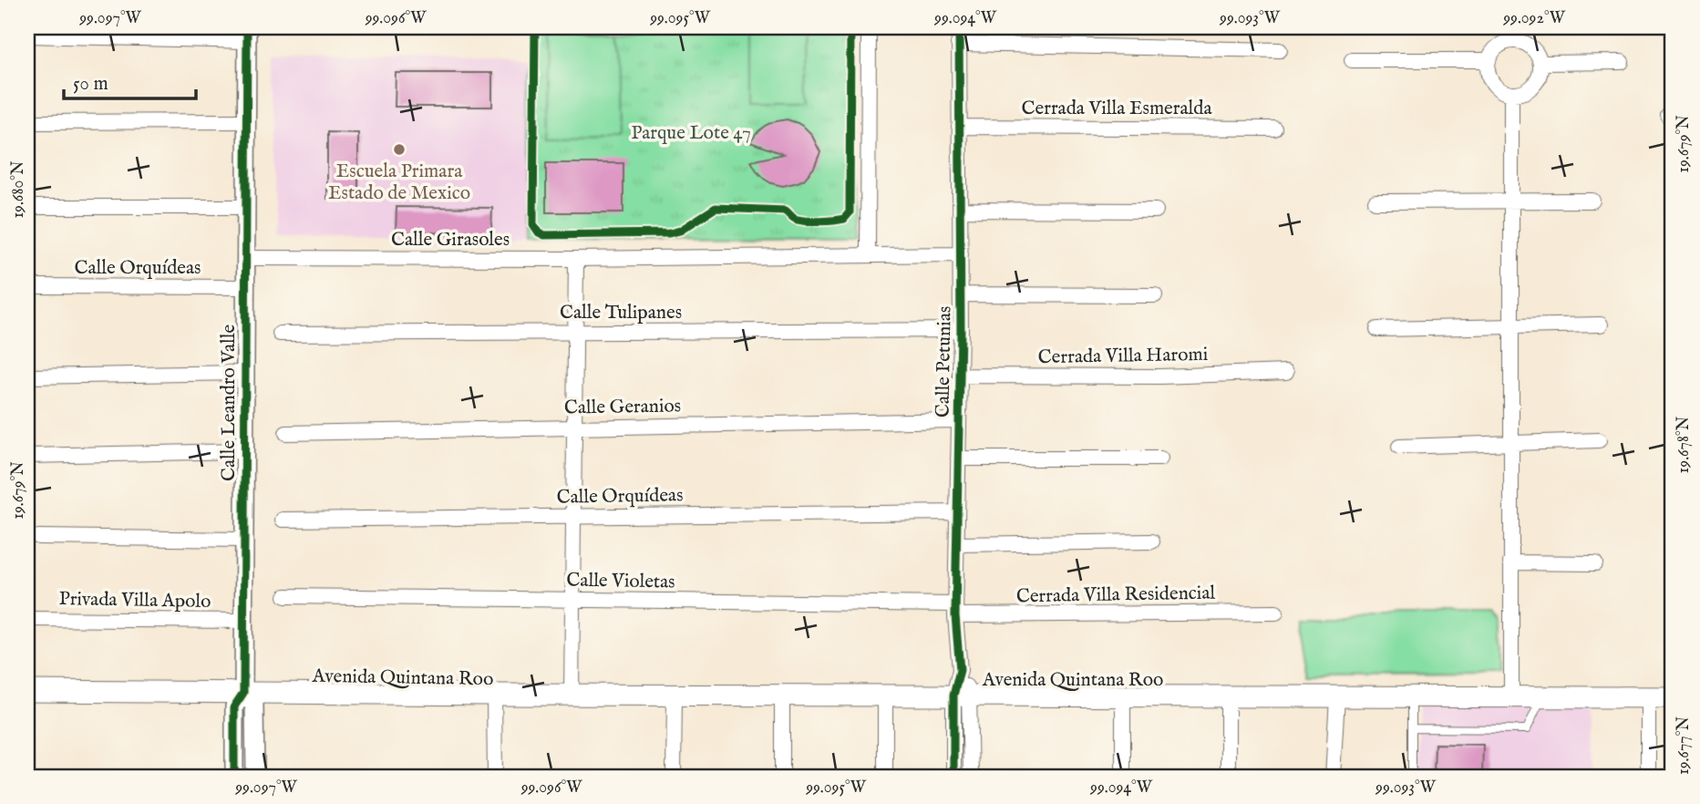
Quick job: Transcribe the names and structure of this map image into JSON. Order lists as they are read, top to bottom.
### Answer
{
  "streets": {
    "main road": ["Avenida Quintana Roo"],
    "street": [
      "Cerrada Villa Esmeralda",
      "Calle Girasoles",
      "Calle Orquídeas",
      "Calle Tulipanes",
      "Cerrada Villa Haromi",
      "Calle Petunias",
      "Calle Leandro Valle",
      "Calle Geranios",
      "Calle Violetas",
      "Cerrada Villa Residencial",
      "Privada Villa Apolo"
    ]
  },
  "crossings": [
    ["Cerrada Villa Esmeralda", "Calle Petunias"],
    ["Calle Girasoles", "Calle Petunias"],
    ["Calle Girasoles", "Calle Leandro Valle"],
    ["Calle Orquídeas", "Calle Petunias"],
    ["Calle Orquídeas", "Calle Leandro Valle"],
    ["Calle Tulipanes", "Calle Petunias"],
    ["Cerrada Villa Haromi", "Calle Petunias"],
    ["Calle Petunias", "Calle Geranios"],
    ["Calle Petunias", "Calle Violetas"],
    ["Calle Petunias", "Cerrada Villa Residencial"],
    ["Calle Petunias", "Avenida Quintana Roo"],
    ["Calle Leandro Valle", "Privada Villa Apolo"],
    ["Calle Leandro Valle", "Avenida Quintana Roo"],
    ["Calle Violetas", "Cerrada Villa Residencial"]
  ],
  "parks": ["Parque Lote 47"],
  "places": ["Escuela Primara Estado de Mexico"],
  "scale_bar": "50 m",
  "coordinates": [
    "99.097°W",
    "99.096°W",
    "99.095°W",
    "99.094°W",
    "99.093°W",
    "99.092°W",
    "19.679°N",
    "19.680°N",
    "19.678°N",
    "19.677°N"
  ]
}
